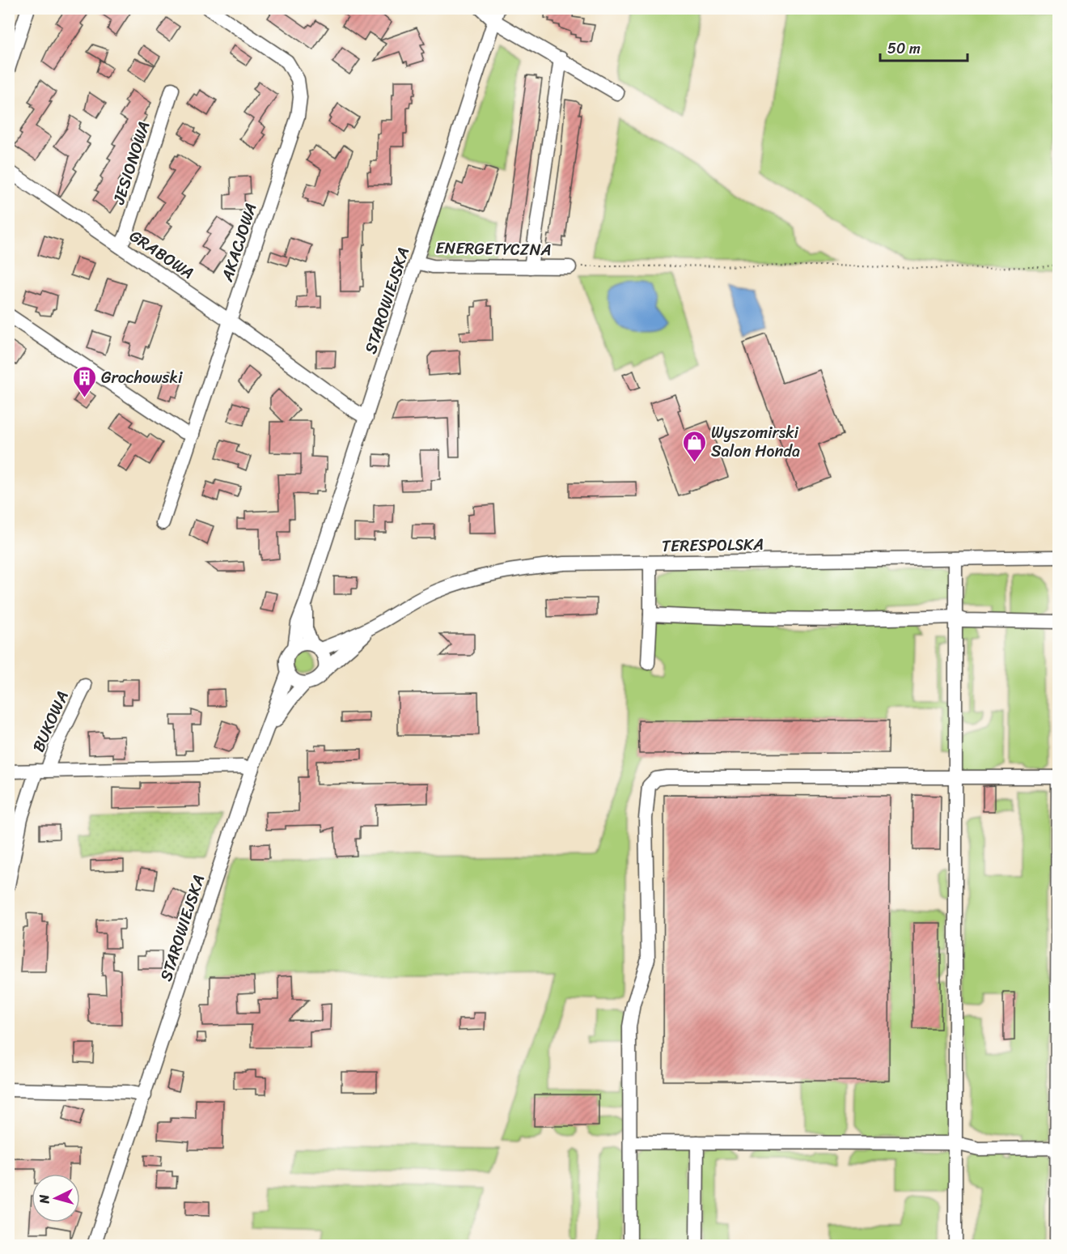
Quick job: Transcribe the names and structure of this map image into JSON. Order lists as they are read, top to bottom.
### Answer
{
  "streets": {
    "street": [
      "JESIONOWA",
      "AKACJOWA",
      "ENERGETYCZNA",
      "GRABOWA",
      "STAROWIEJSKA",
      "TERESPOLSKA",
      "BUKOWA"
    ]
  },
  "crossings": [
    ["JESIONOWA", "GRABOWA"],
    ["AKACJOWA", "GRABOWA"],
    ["ENERGETYCZNA", "STAROWIEJSKA"],
    ["GRABOWA", "STAROWIEJSKA"],
    ["STAROWIEJSKA", "TERESPOLSKA"]
  ],
  "places": {
    "building": ["Grochowski"],
    "shop": ["Wyszomirski Salon Honda"]
  },
  "scale_bar": "50 m",
  "north": "left"
}
